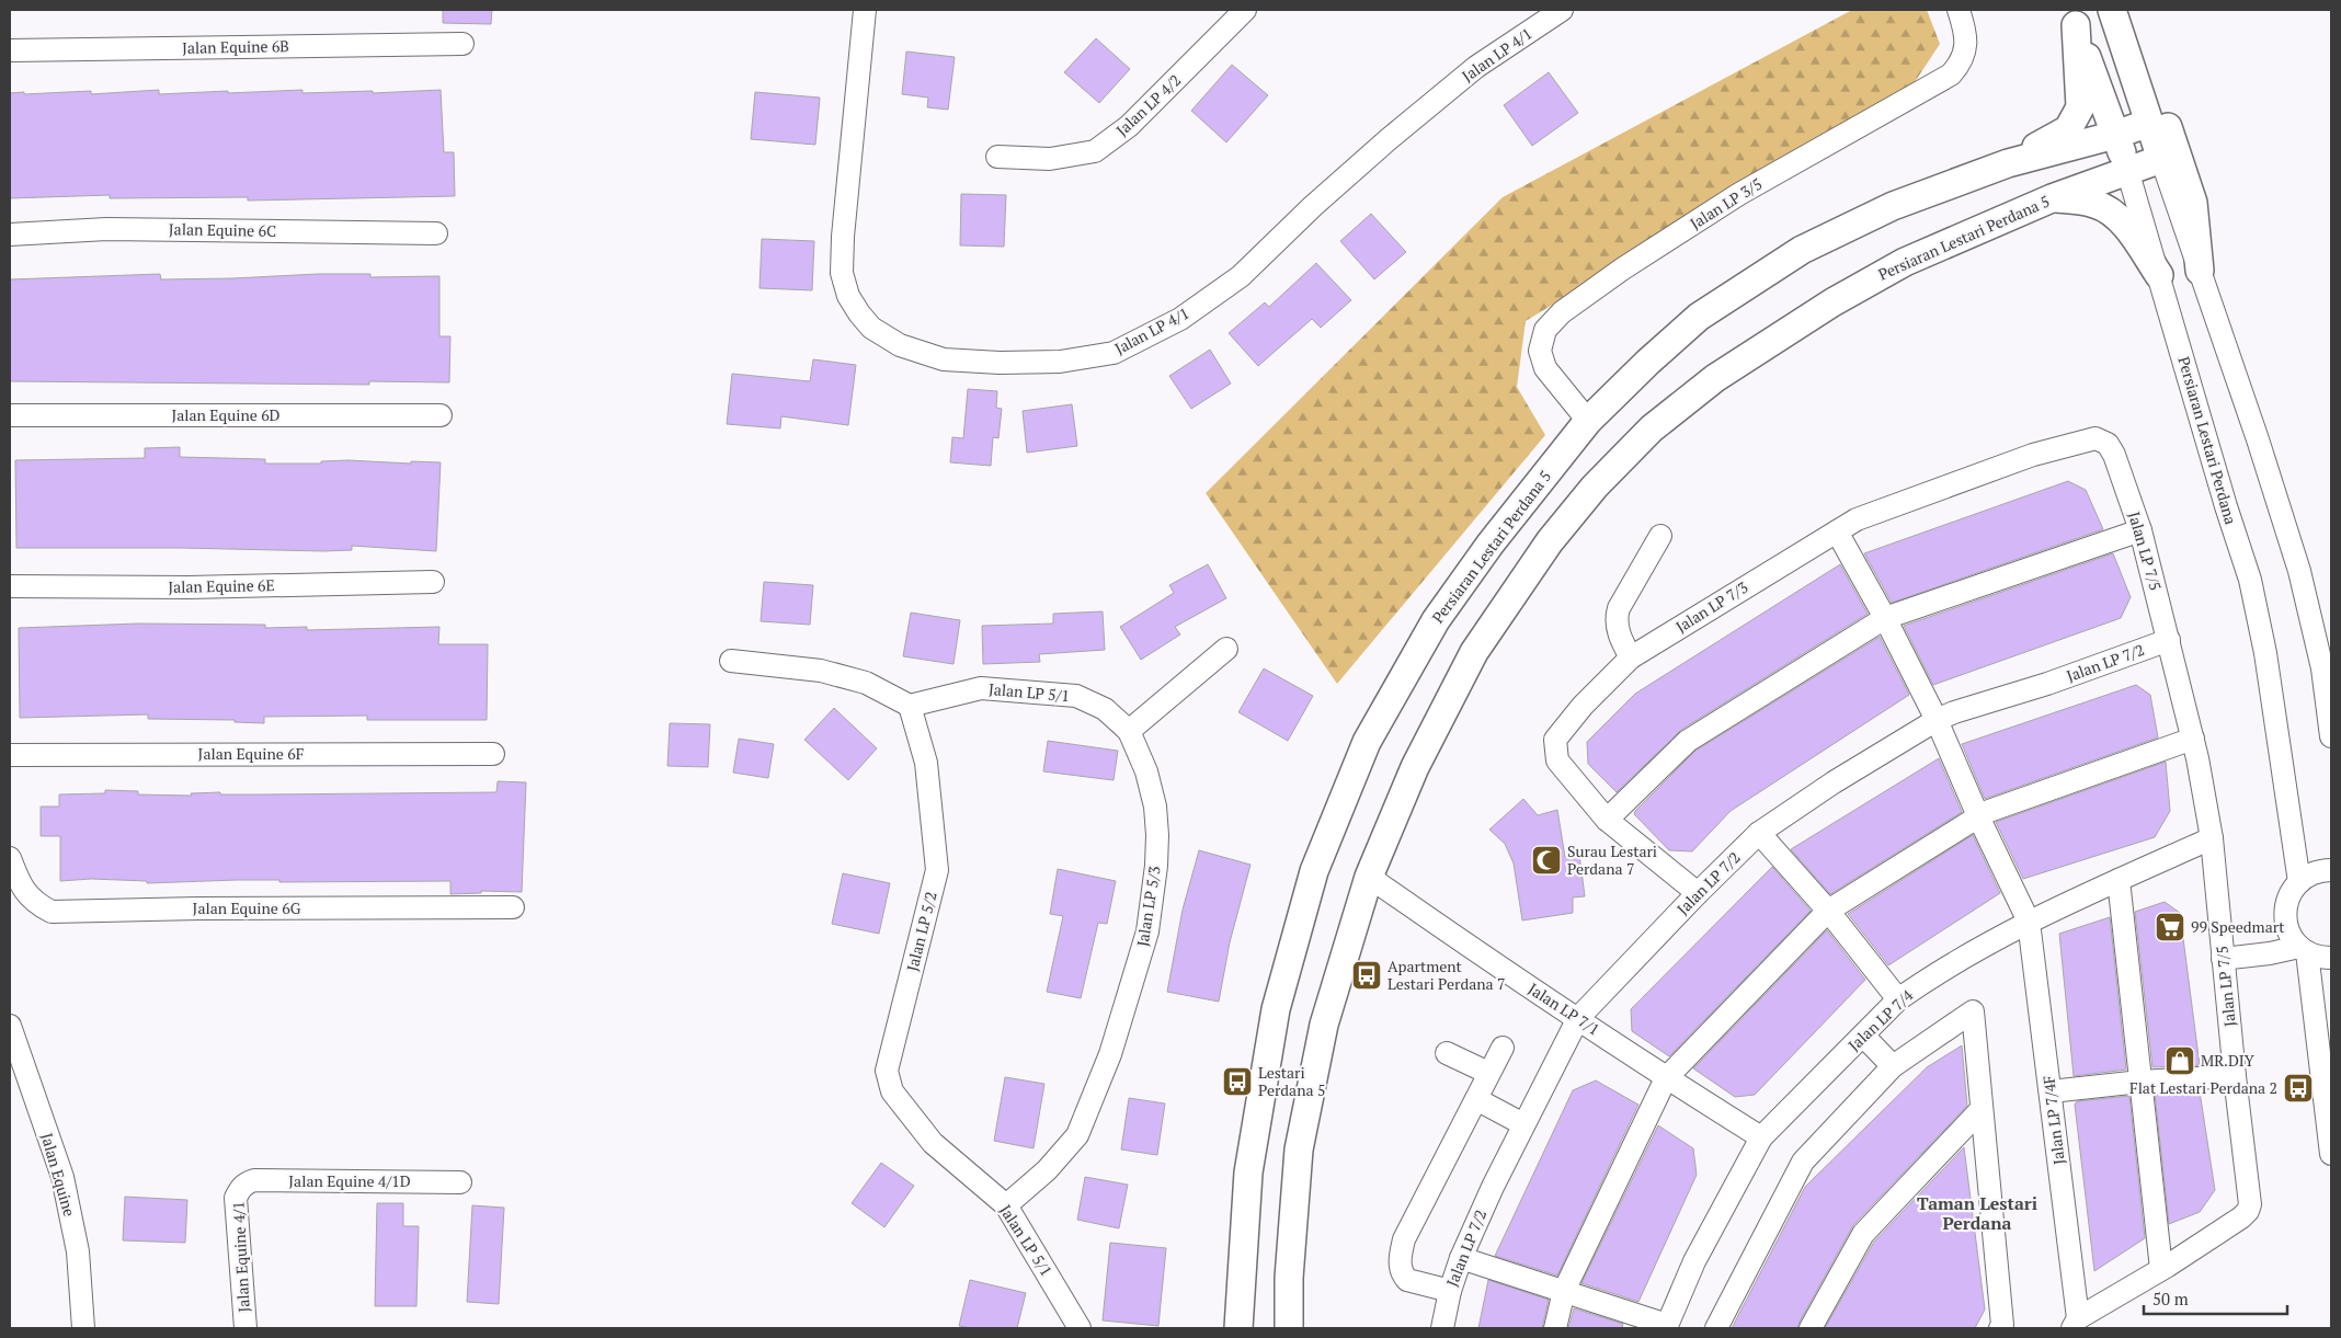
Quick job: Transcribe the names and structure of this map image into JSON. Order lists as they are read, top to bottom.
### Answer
{
  "streets": {
    "main road": ["Persiaran Lestari Perdana 5", "Persiaran Lestari Perdana"],
    "street": [
      "Jalan Equine 6B",
      "Jalan LP 4/1",
      "Jalan LP 4/2",
      "Jalan LP 3/5",
      "Jalan Equine 6C",
      "Jalan Equine 6D",
      "Jalan LP 7/5",
      "Jalan Equine 6E",
      "Jalan LP 7/3",
      "Jalan LP 7/2",
      "Jalan LP 5/1",
      "Jalan Equine 6F",
      "Jalan LP 5/3",
      "Jalan Equine 6G",
      "Jalan LP 5/2",
      "Jalan LP 7/1",
      "Jalan LP 7/4",
      "Jalan LP 7/4F",
      "Jalan Equine",
      "Jalan Equine 4/1D",
      "Jalan Equine 4/1"
    ]
  },
  "crossings": [
    ["Jalan LP 3/5", "Persiaran Lestari Perdana 5"],
    ["Persiaran Lestari Perdana 5", "Persiaran Lestari Perdana"],
    ["Persiaran Lestari Perdana 5", "Jalan LP 7/1"],
    ["Jalan LP 7/5", "Jalan LP 7/3"],
    ["Jalan LP 7/5", "Jalan LP 7/2"],
    ["Jalan LP 7/5", "Jalan LP 7/4"],
    ["Jalan LP 7/5", "Jalan LP 7/4F"],
    ["Jalan LP 7/3", "Jalan LP 7/2"],
    ["Jalan LP 7/3", "Jalan LP 7/4F"],
    ["Jalan LP 7/2", "Jalan LP 7/1"],
    ["Jalan LP 7/2", "Jalan LP 7/4F"],
    ["Jalan LP 5/1", "Jalan LP 5/3"],
    ["Jalan LP 5/1", "Jalan LP 5/2"],
    ["Jalan LP 7/1", "Jalan LP 7/4"],
    ["Jalan LP 7/4", "Jalan LP 7/4F"],
    ["Jalan Equine 4/1D", "Jalan Equine 4/1"]
  ],
  "districts": ["Taman Lestari Perdana"],
  "places": {
    "mosque": ["Surau Lestari Perdana 7"],
    "supermarket": ["99 Speedmart"],
    "bus stop": ["Apartment Lestari Perdana 7", "Lestari Perdana 5", "Flat Lestari Perdana 2"],
    "shop": ["MR.DIY"]
  },
  "scale_bar": "50 m"
}
